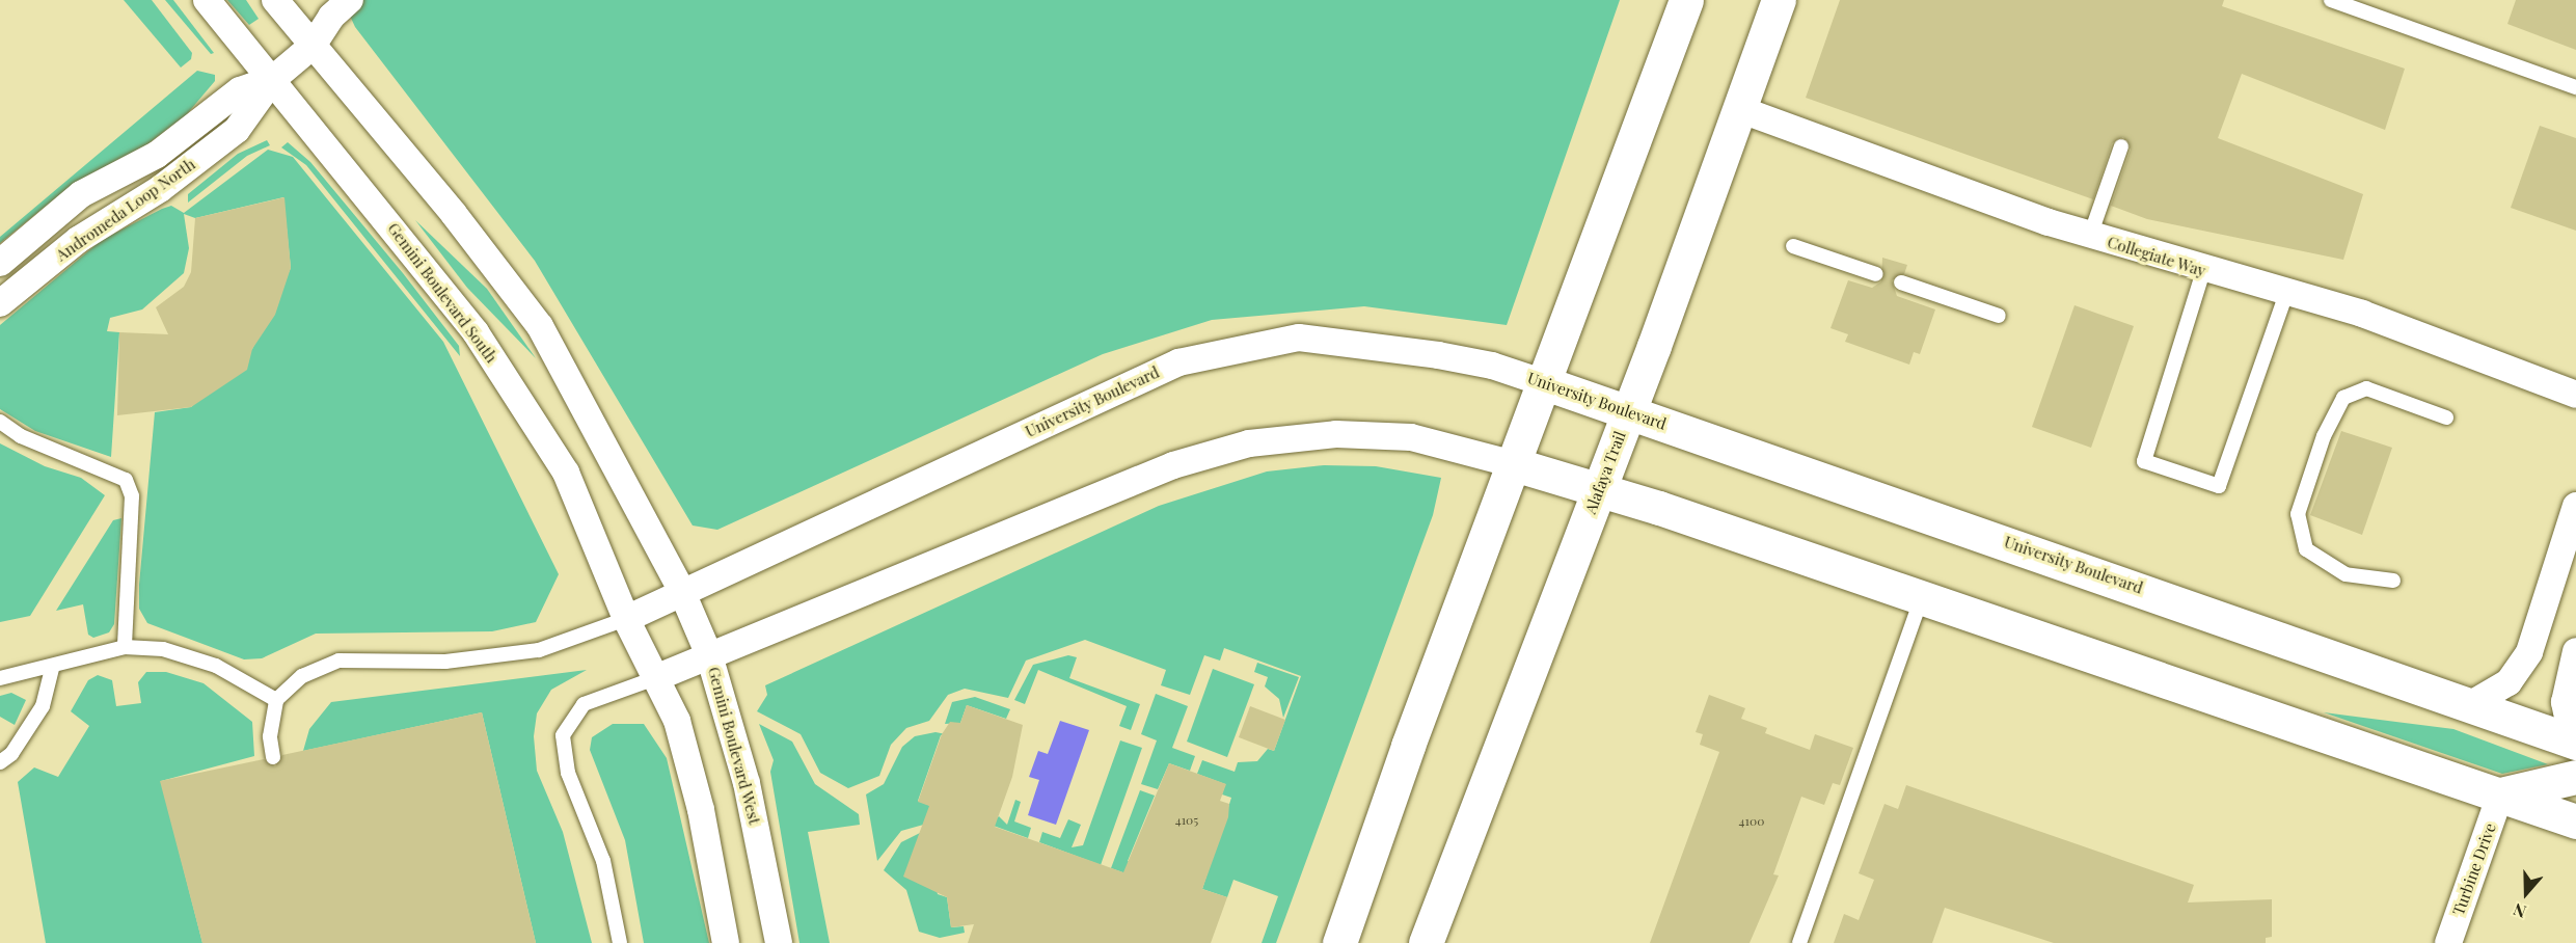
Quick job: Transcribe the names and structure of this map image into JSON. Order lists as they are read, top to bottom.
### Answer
{
  "streets": {
    "main road": ["University Boulevard", "Alafaya Trail"],
    "street": [
      "Andromeda Loop North",
      "Collegiate Way",
      "Gemini Boulevard South",
      "Gemini Boulevard West",
      "Turbine Drive"
    ]
  },
  "crossings": [
    ["Andromeda Loop North", "Gemini Boulevard South"],
    ["Collegiate Way", "Alafaya Trail"],
    ["Gemini Boulevard South", "University Boulevard"],
    ["University Boulevard", "Alafaya Trail"],
    ["University Boulevard", "Gemini Boulevard West"]
  ],
  "house_numbers": ["4105", "4100"],
  "north": "bottom"
}
